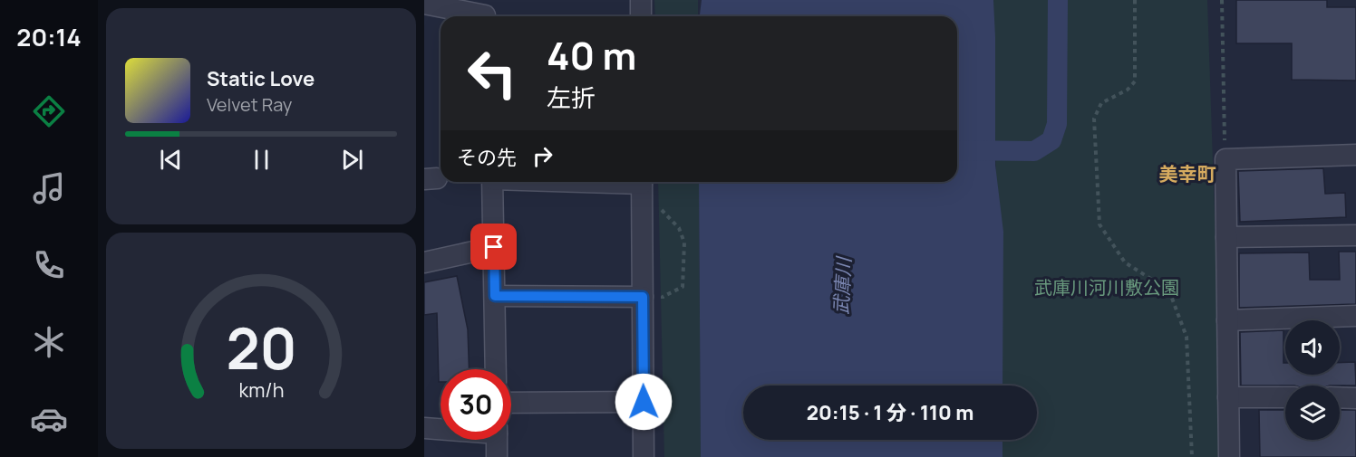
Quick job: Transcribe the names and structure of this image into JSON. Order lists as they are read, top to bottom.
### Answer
{
  "districts": ["美幸町"],
  "water": ["武庫川"],
  "parks": ["武庫川河川敷公園"],
  "page": {
    "tabs": "20:14",
    "turn": ["40 m", "左折"],
    "song": ["Static Love", "Velvet Ray"],
    "then": "その先",
    "limit": "30",
    "trip": "20:15 · 1 分 · 110 m",
    "gauge": ["20", "km/h"]
  }
}
